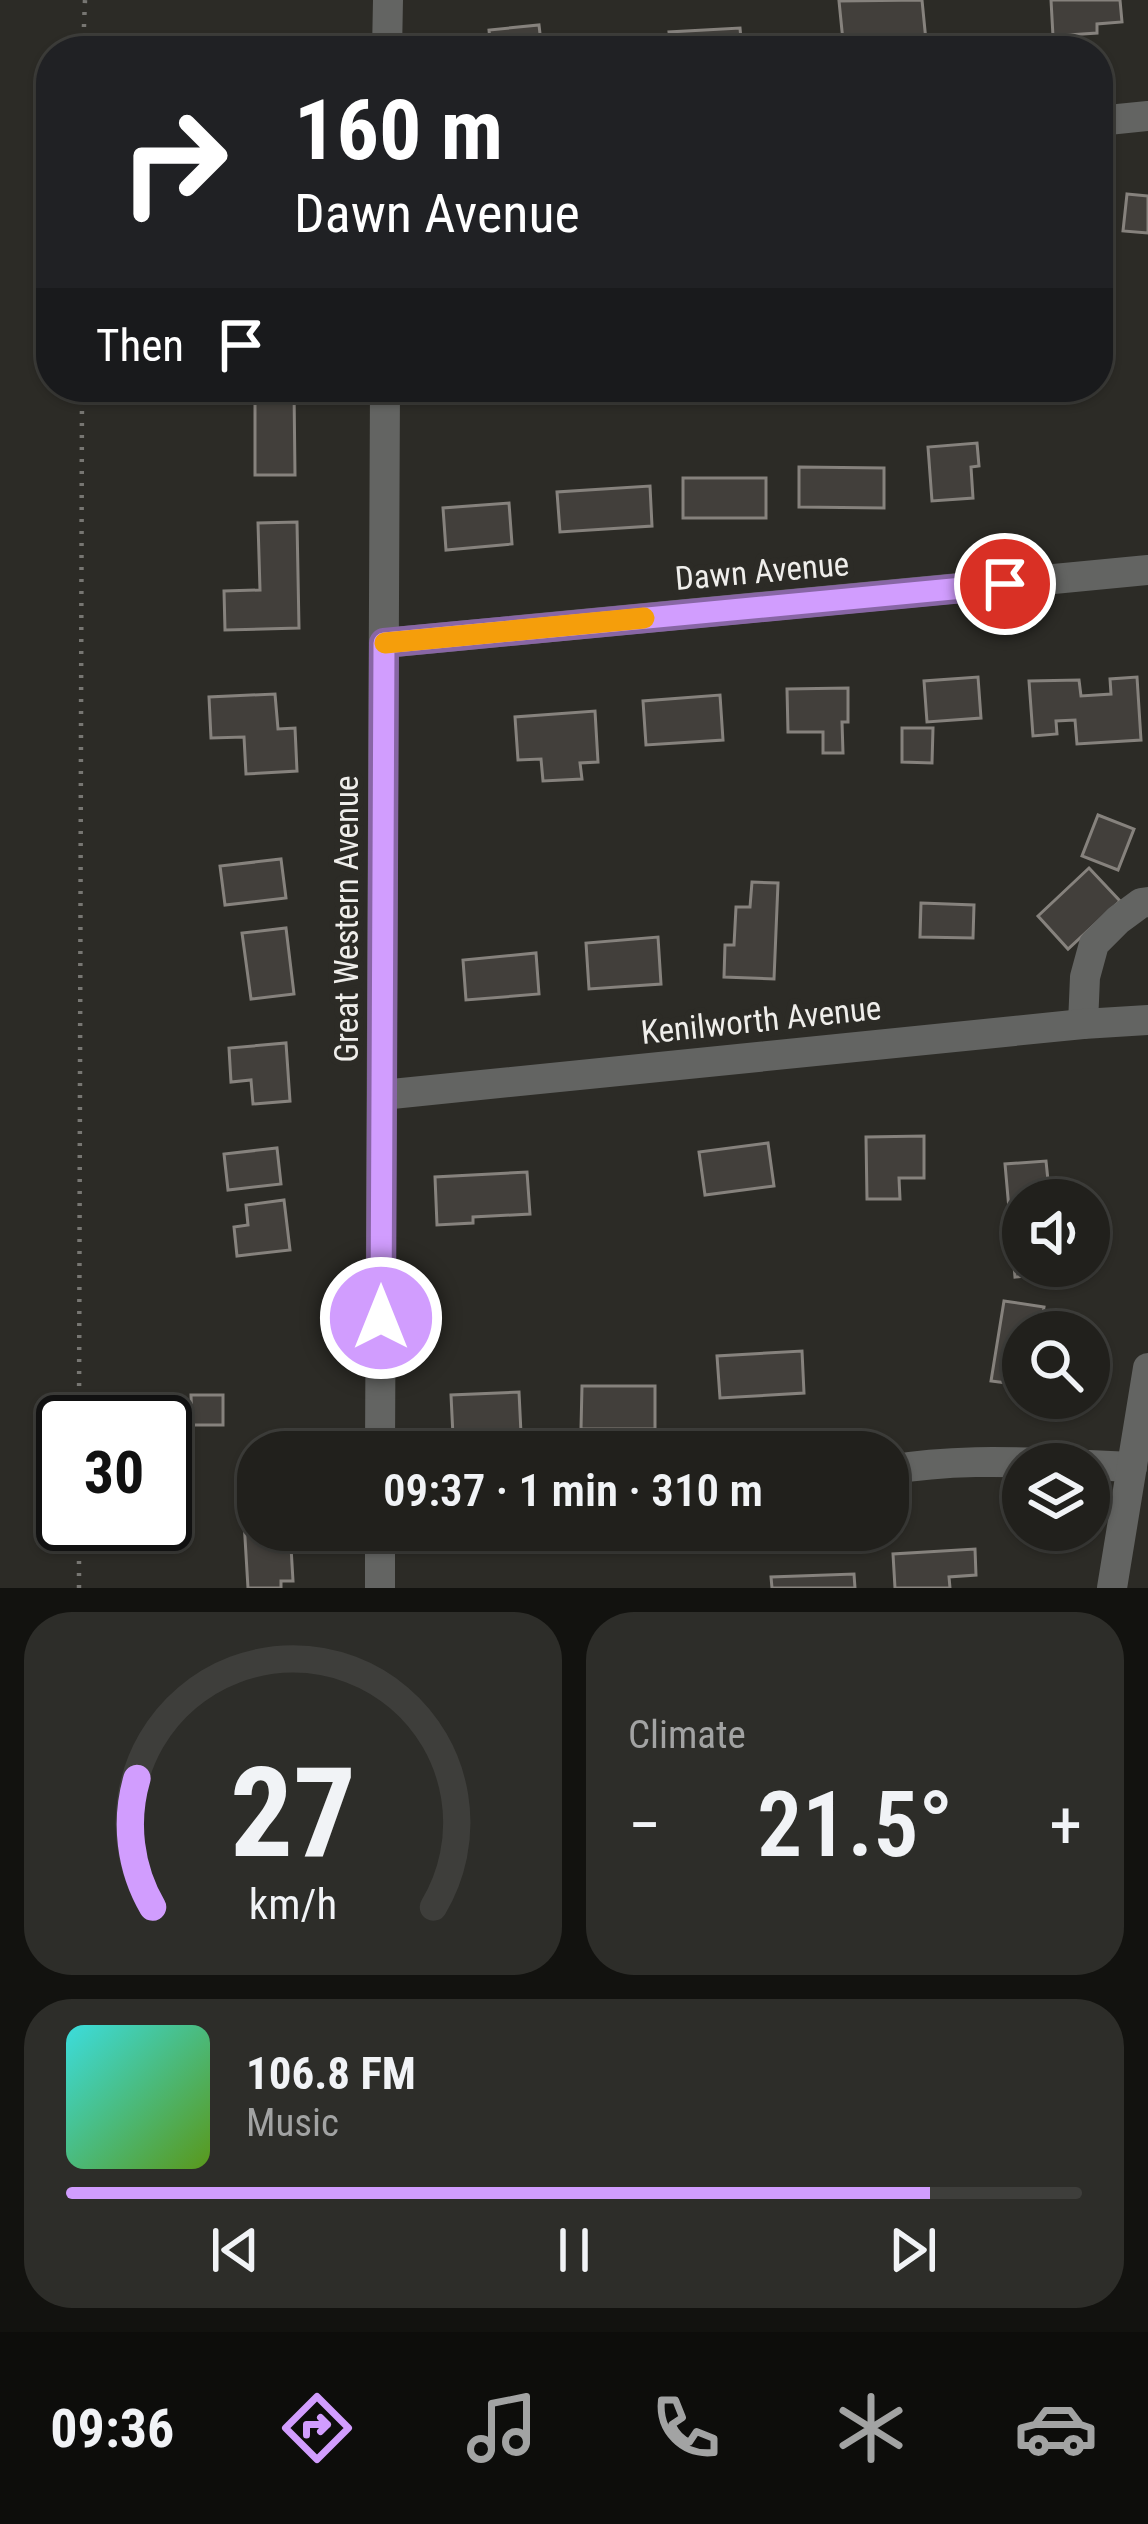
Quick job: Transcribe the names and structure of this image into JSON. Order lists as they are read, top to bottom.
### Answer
{
  "streets": {
    "street": ["Dawn Avenue", "Great Western Avenue", "Kenilworth Avenue"]
  },
  "crossings": [
    ["Dawn Avenue", "Great Western Avenue"],
    ["Great Western Avenue", "Kenilworth Avenue"]
  ],
  "page": {
    "turn": ["160 m", "Dawn Avenue"],
    "then": "Then",
    "limit": "30",
    "trip": "09:37 · 1 min · 310 m",
    "tile": "Climate",
    "heat": ["−", "21.5°", "+"],
    "song": ["106.8 FM", "Music"],
    "tabs": "09:36",
    "gauge": ["27", "km/h"]
  }
}
